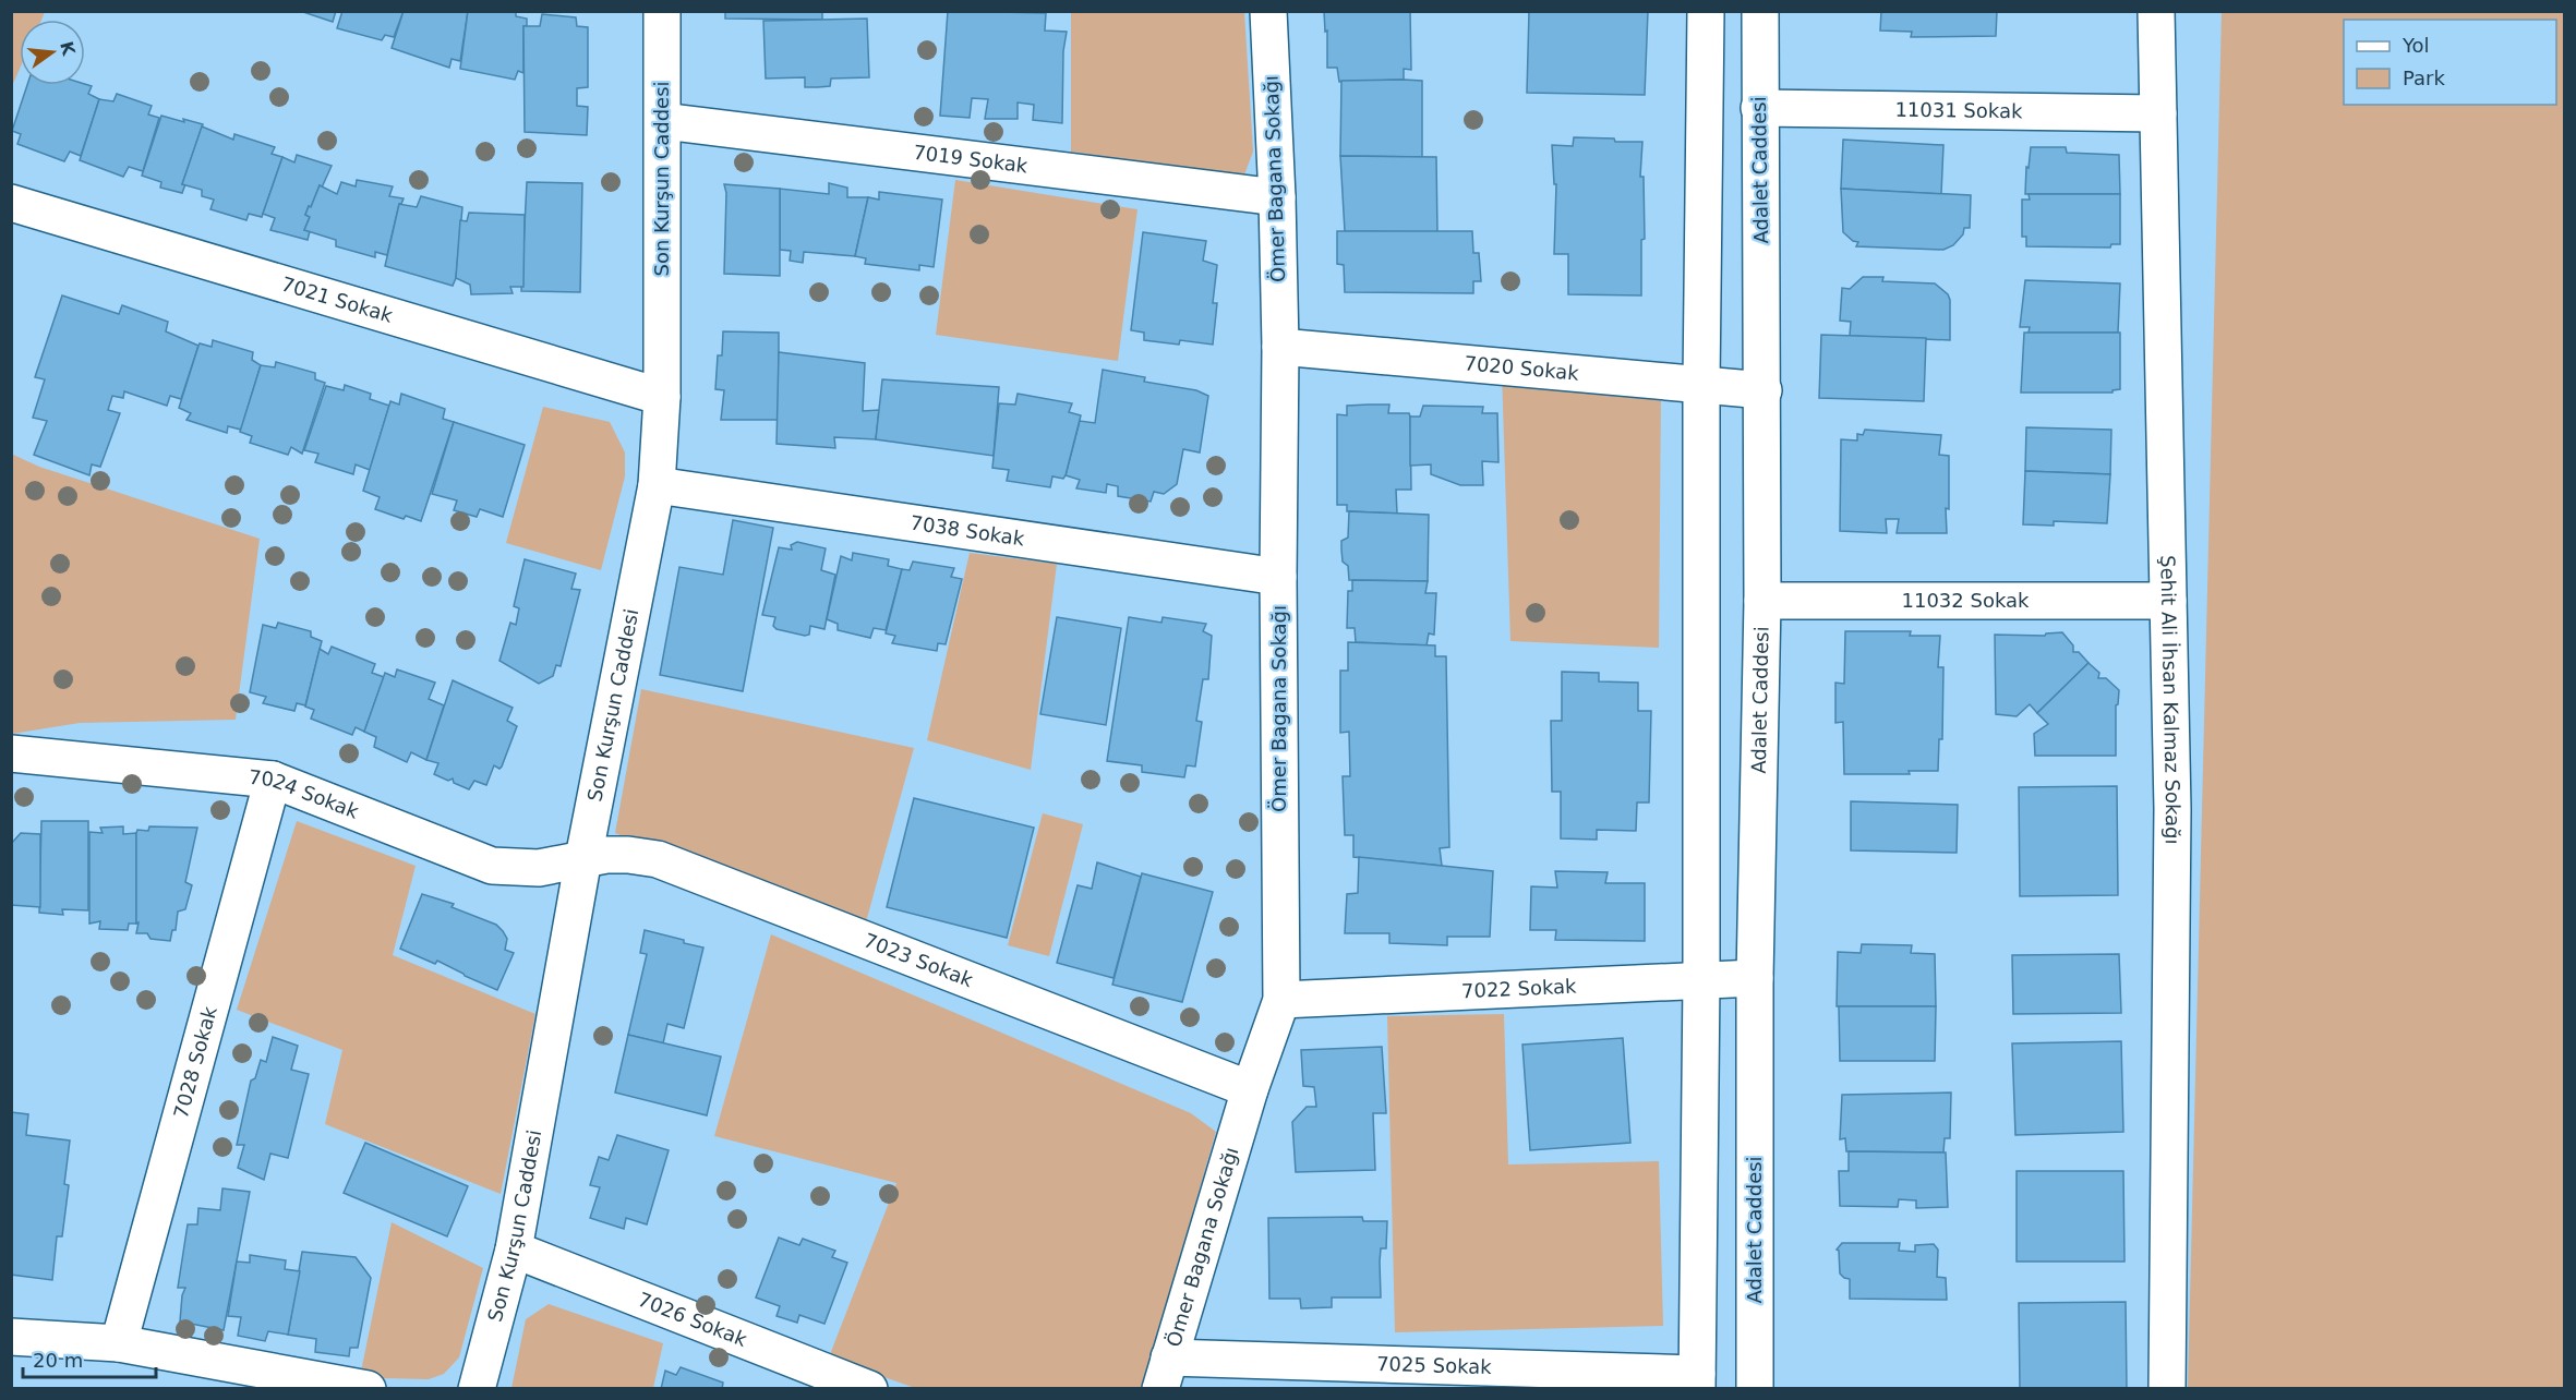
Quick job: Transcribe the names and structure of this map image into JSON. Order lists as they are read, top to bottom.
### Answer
{
  "streets": {
    "street": [
      "11031 Sokak",
      "7019 Sokak",
      "Adalet Caddesi",
      "Son Kurşun Caddesi",
      "Ömer Bagana Sokağı",
      "7021 Sokak",
      "7020 Sokak",
      "7038 Sokak",
      "11032 Sokak",
      "Şehit Ali İhsan Kalmaz Sokağı",
      "7024 Sokak",
      "7023 Sokak",
      "7022 Sokak",
      "7028 Sokak",
      "7026 Sokak",
      "7025 Sokak"
    ]
  },
  "crossings": [
    ["11031 Sokak", "Adalet Caddesi"],
    ["11031 Sokak", "Şehit Ali İhsan Kalmaz Sokağı"],
    ["7019 Sokak", "Son Kurşun Caddesi"],
    ["7019 Sokak", "Ömer Bagana Sokağı"],
    ["Adalet Caddesi", "7020 Sokak"],
    ["Adalet Caddesi", "11032 Sokak"],
    ["Adalet Caddesi", "7022 Sokak"],
    ["Son Kurşun Caddesi", "7021 Sokak"],
    ["Son Kurşun Caddesi", "7038 Sokak"],
    ["Son Kurşun Caddesi", "7024 Sokak"],
    ["Son Kurşun Caddesi", "7023 Sokak"],
    ["Son Kurşun Caddesi", "7026 Sokak"],
    ["Ömer Bagana Sokağı", "7020 Sokak"],
    ["Ömer Bagana Sokağı", "7038 Sokak"],
    ["Ömer Bagana Sokağı", "7023 Sokak"],
    ["Ömer Bagana Sokağı", "7022 Sokak"],
    ["Ömer Bagana Sokağı", "7025 Sokak"],
    ["11032 Sokak", "Şehit Ali İhsan Kalmaz Sokağı"],
    ["7024 Sokak", "7023 Sokak"],
    ["7024 Sokak", "7028 Sokak"]
  ],
  "legend": ["Yol", "Park"],
  "scale_bar": "20 m",
  "north": "right"
}
